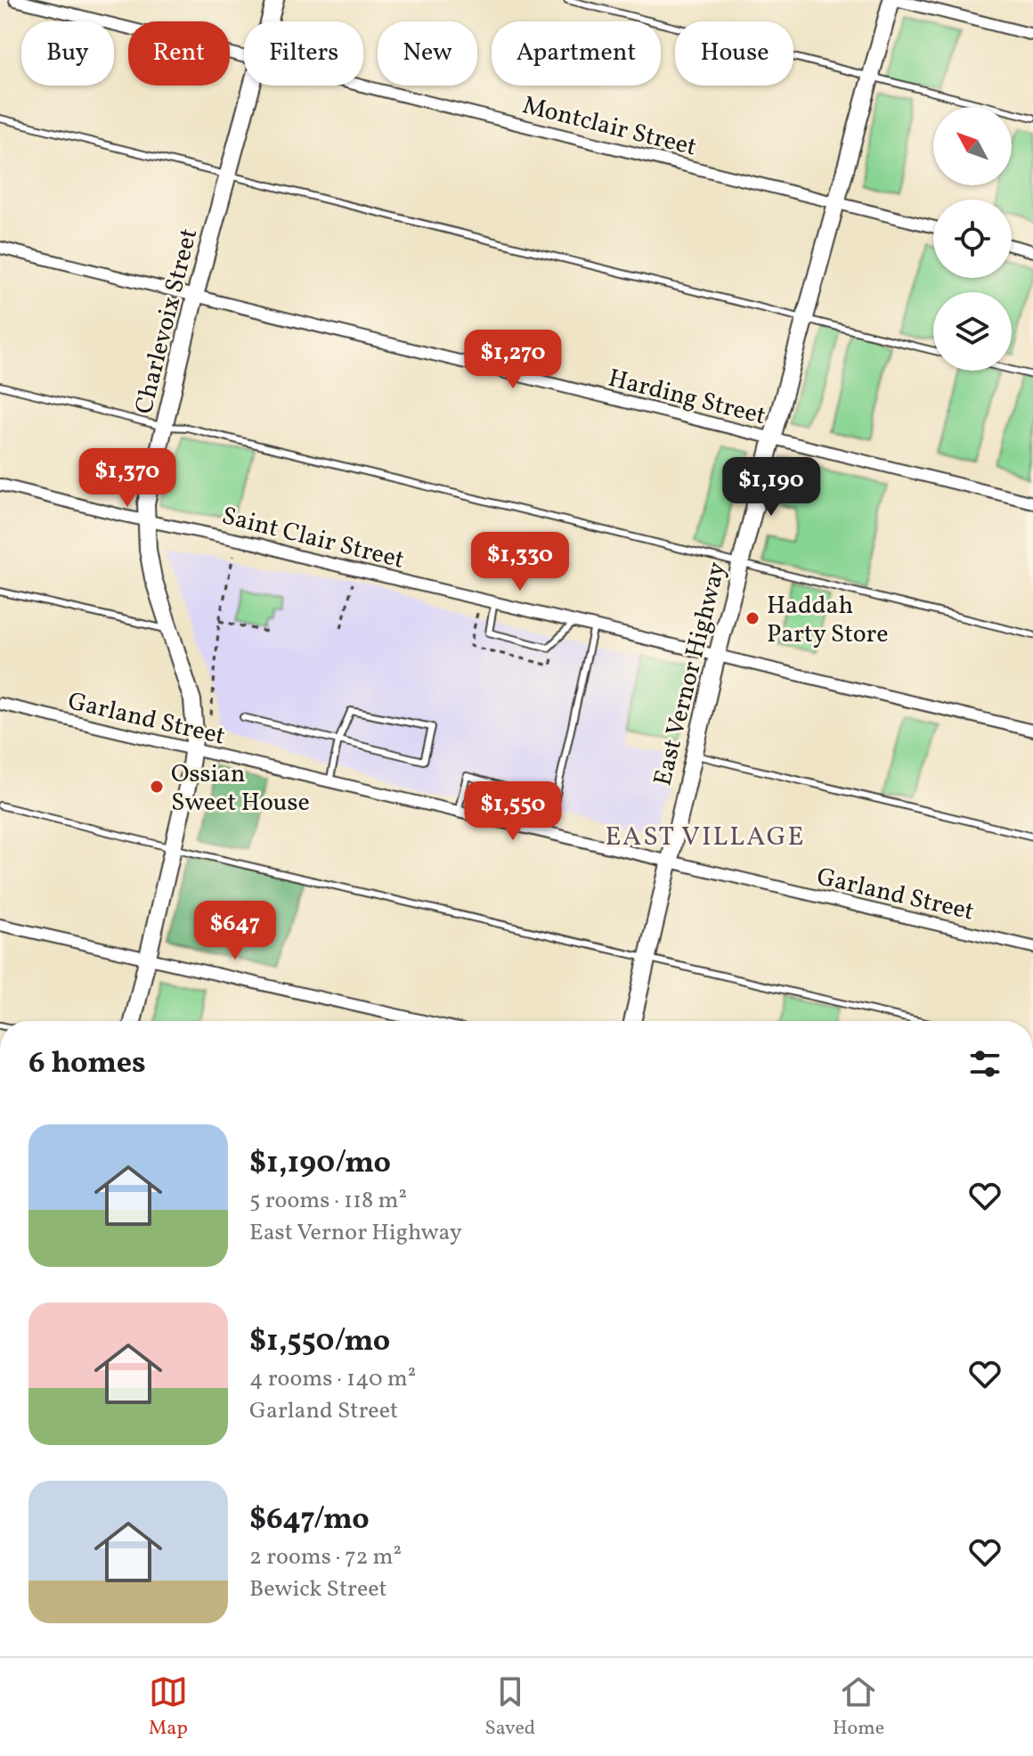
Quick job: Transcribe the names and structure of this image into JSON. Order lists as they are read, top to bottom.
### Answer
{
  "streets": {
    "street": [
      "Montclair Street",
      "Charlevoix Street",
      "Harding Street",
      "Saint Clair Street",
      "East Vernor Highway",
      "Garland Street"
    ]
  },
  "crossings": [
    ["Montclair Street", "East Vernor Highway"],
    ["Charlevoix Street", "Harding Street"],
    ["Charlevoix Street", "Saint Clair Street"],
    ["Charlevoix Street", "Garland Street"],
    ["Harding Street", "East Vernor Highway"],
    ["Saint Clair Street", "East Vernor Highway"],
    ["East Vernor Highway", "Garland Street"]
  ],
  "districts": ["EAST VILLAGE"],
  "places": ["Haddah Party Store", "Ossian Sweet House"],
  "north": "top left",
  "page": {
    "chip": [
      "Buy",
      "Rent",
      "Filters",
      "New",
      "Apartment",
      "House"
    ],
    "price": [
      "$1,270",
      "$1,370",
      "$1,190",
      "$1,330",
      "$1,550",
      "$647"
    ],
    "heading": "6 homes",
    "list": [
      {
        "name": "$1,190/mo",
        "note": "5 rooms · 118 m² · East Vernor Highway"
      },
      {
        "name": "$1,550/mo",
        "note": "4 rooms · 140 m² · Garland Street"
      },
      {
        "name": "$647/mo",
        "note": "2 rooms · 72 m² · Bewick Street"
      }
    ],
    "tabs": ["Map", "Saved", "Home"]
  }
}
